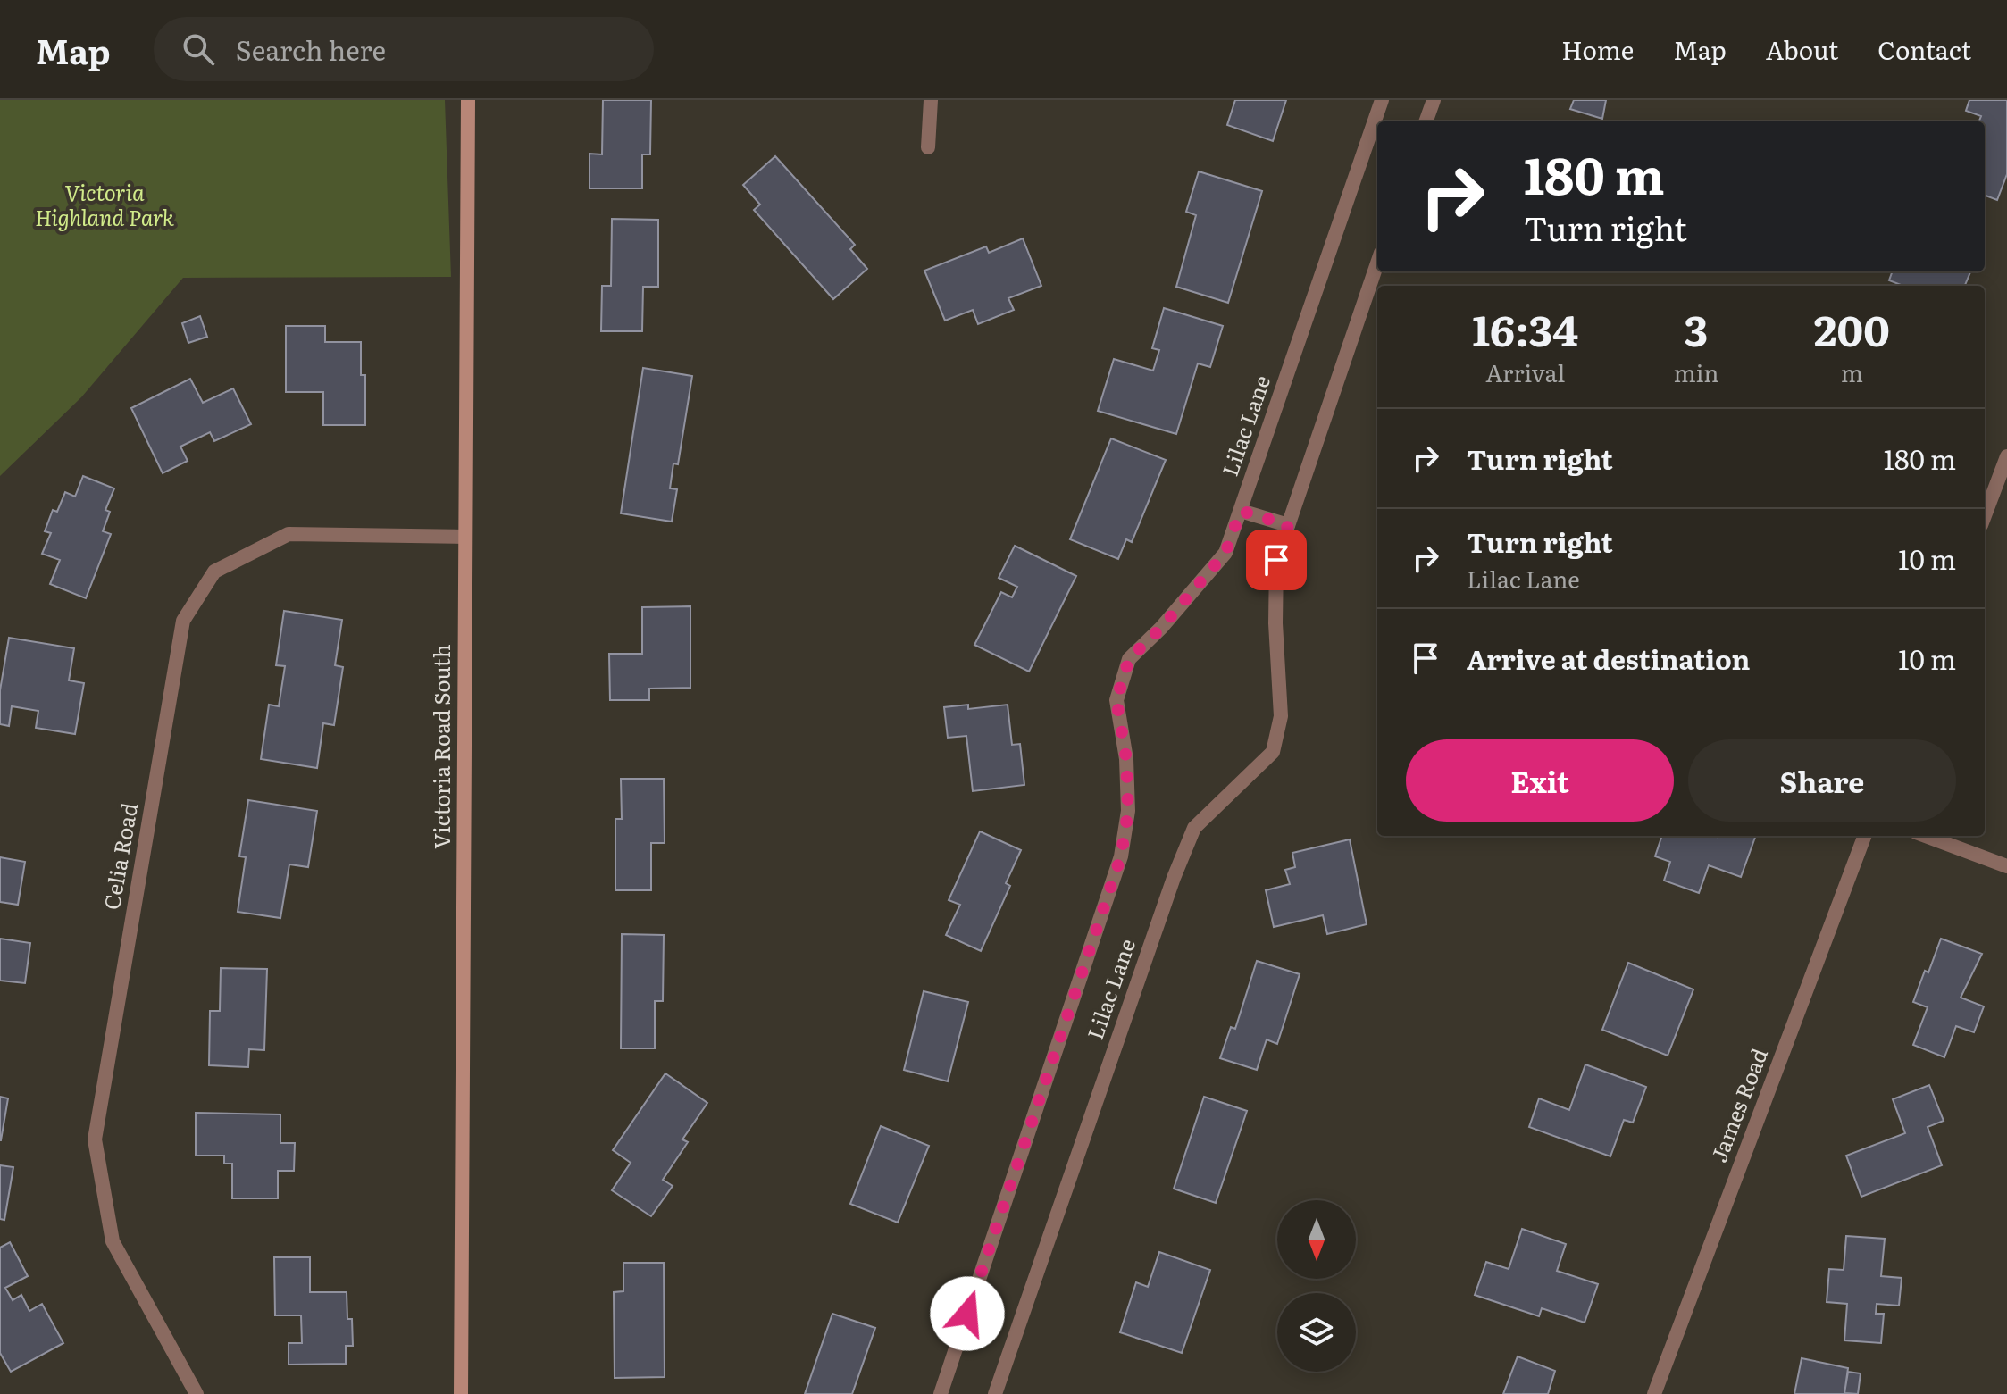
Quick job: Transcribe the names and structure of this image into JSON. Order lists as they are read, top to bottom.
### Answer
{
  "streets": {
    "street": [
      "Lilac Lane",
      "Victoria Road South",
      "Celia Road",
      "James Road"
    ]
  },
  "crossings": [
    ["Victoria Road South", "Celia Road"]
  ],
  "parks": ["Victoria Highland Park"],
  "north": "bottom",
  "page": {
    "header": "Map",
    "search": "Search here",
    "nav": [
      "Home",
      "Map",
      "About",
      "Contact"
    ],
    "turn": ["180 m", "Turn right"],
    "eta": [
      "16:34",
      "Arrival",
      "3",
      "min",
      "200",
      "m"
    ],
    "list": [
      {
        "name": "Turn right",
        "value": "180 m"
      },
      {
        "name": "Turn right",
        "note": "Lilac Lane",
        "value": "10 m"
      },
      {
        "name": "Arrive at destination",
        "value": "10 m"
      }
    ],
    "buttons": ["Exit", "Share"]
  }
}
